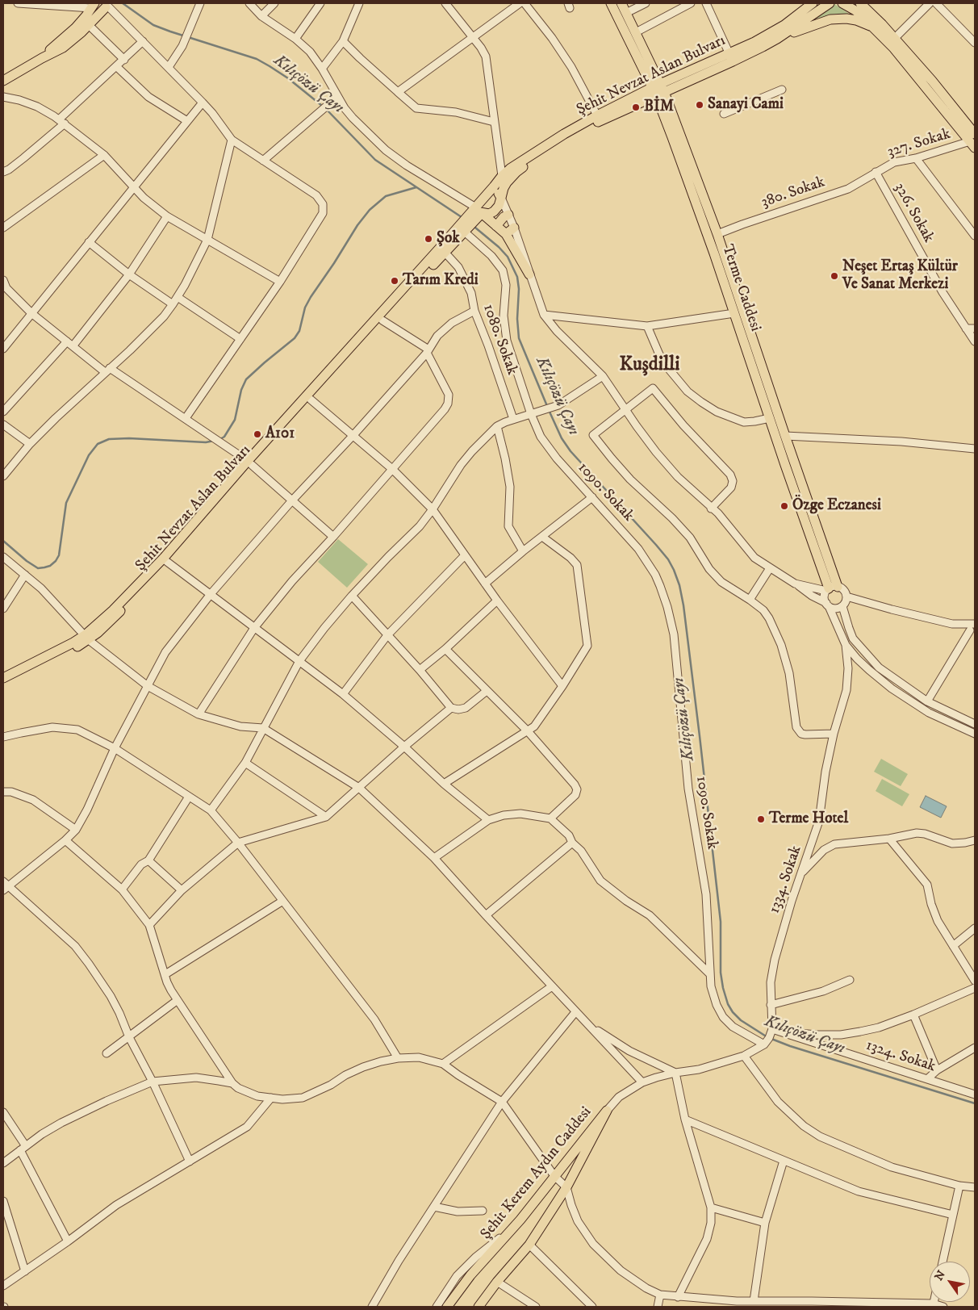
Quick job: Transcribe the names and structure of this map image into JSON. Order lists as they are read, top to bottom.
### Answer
{
  "streets": {
    "main road": ["Şehit Nevzat Aslan Bulvarı", "Terme Caddesi", "Şehit Kerem Aydın Caddesi"],
    "street": [
      "327. Sokak",
      "380. Sokak",
      "326. Sokak",
      "1080. Sokak",
      "1090. Sokak",
      "1334. Sokak",
      "1324. Sokak"
    ]
  },
  "crossings": [
    ["Şehit Nevzat Aslan Bulvarı", "Terme Caddesi"],
    ["Şehit Nevzat Aslan Bulvarı", "1080. Sokak"],
    ["Şehit Nevzat Aslan Bulvarı", "1090. Sokak"],
    ["327. Sokak", "380. Sokak"],
    ["327. Sokak", "326. Sokak"],
    ["380. Sokak", "326. Sokak"],
    ["380. Sokak", "Terme Caddesi"],
    ["1334. Sokak", "1324. Sokak"]
  ],
  "districts": ["Kuşdilli"],
  "water": ["Kılıçözü Çayı"],
  "places": [
    "Sanayi Cami",
    "BİM",
    "Şok",
    "Neşet Ertaş Kültür Ve Sanat Merkezi",
    "Tarım Kredi",
    "A101",
    "Özge Eczanesi",
    "Terme Hotel"
  ],
  "north": "top left"
}
